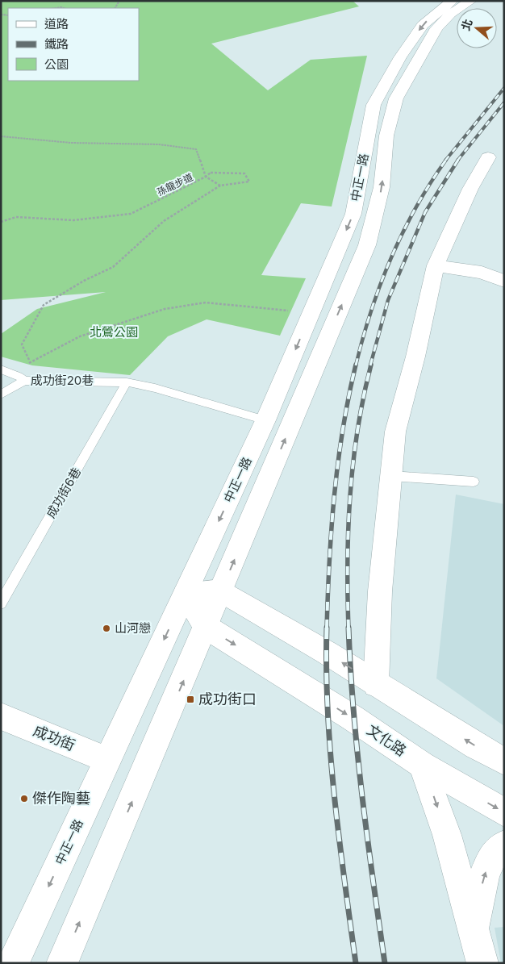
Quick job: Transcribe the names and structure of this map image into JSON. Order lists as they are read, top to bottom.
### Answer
{
  "streets": {
    "main road": ["中正一路", "成功街", "文化路"],
    "lane": ["成功街20巷", "成功街6巷"],
    "path": ["孫龍步道"]
  },
  "crossings": [
    ["中正一路", "成功街20巷"],
    ["中正一路", "成功街"],
    ["中正一路", "文化路"],
    ["成功街20巷", "成功街6巷"]
  ],
  "parks": ["北鶯公園"],
  "places": {
    "other": ["山河戀", "傑作陶藝"],
    "transit": ["成功街口"]
  },
  "legend": ["道路", "鐵路", "公園"],
  "north": "left"
}
